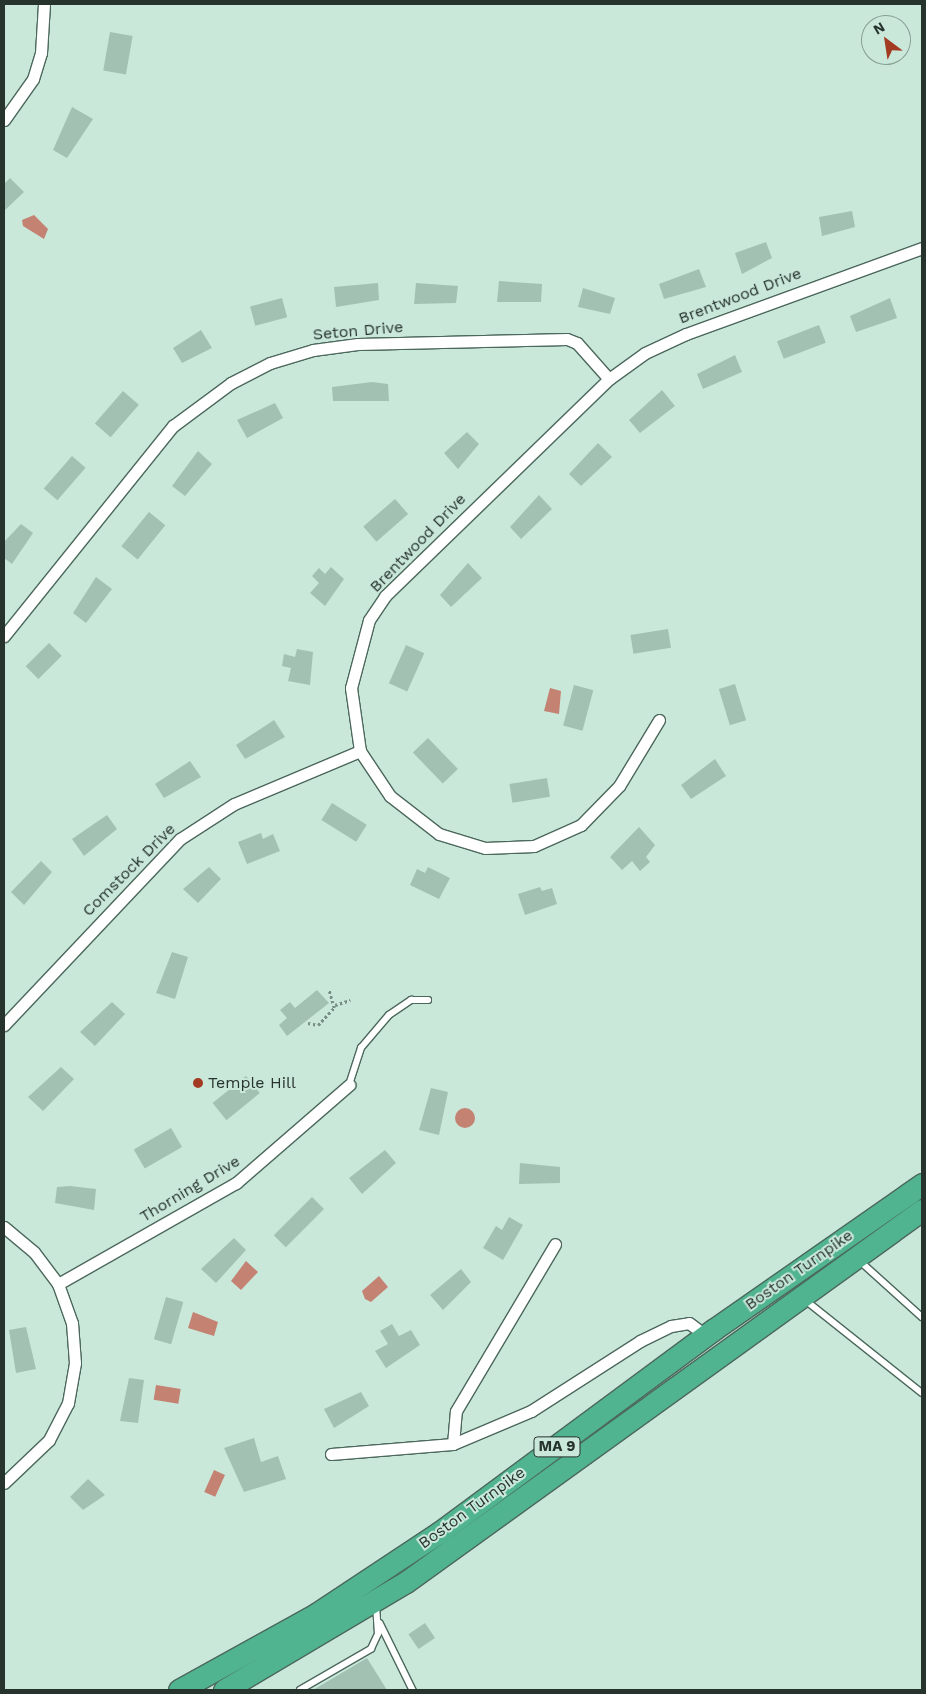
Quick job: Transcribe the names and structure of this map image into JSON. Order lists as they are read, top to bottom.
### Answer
{
  "streets": {
    "highway": ["Boston Turnpike", "MA 9"],
    "street": [
      "Brentwood Drive",
      "Seton Drive",
      "Comstock Drive",
      "Thorning Drive"
    ]
  },
  "crossings": [
    ["Brentwood Drive", "Seton Drive"],
    ["Brentwood Drive", "Comstock Drive"]
  ],
  "places": ["Temple Hill"],
  "north": "top left"
}
